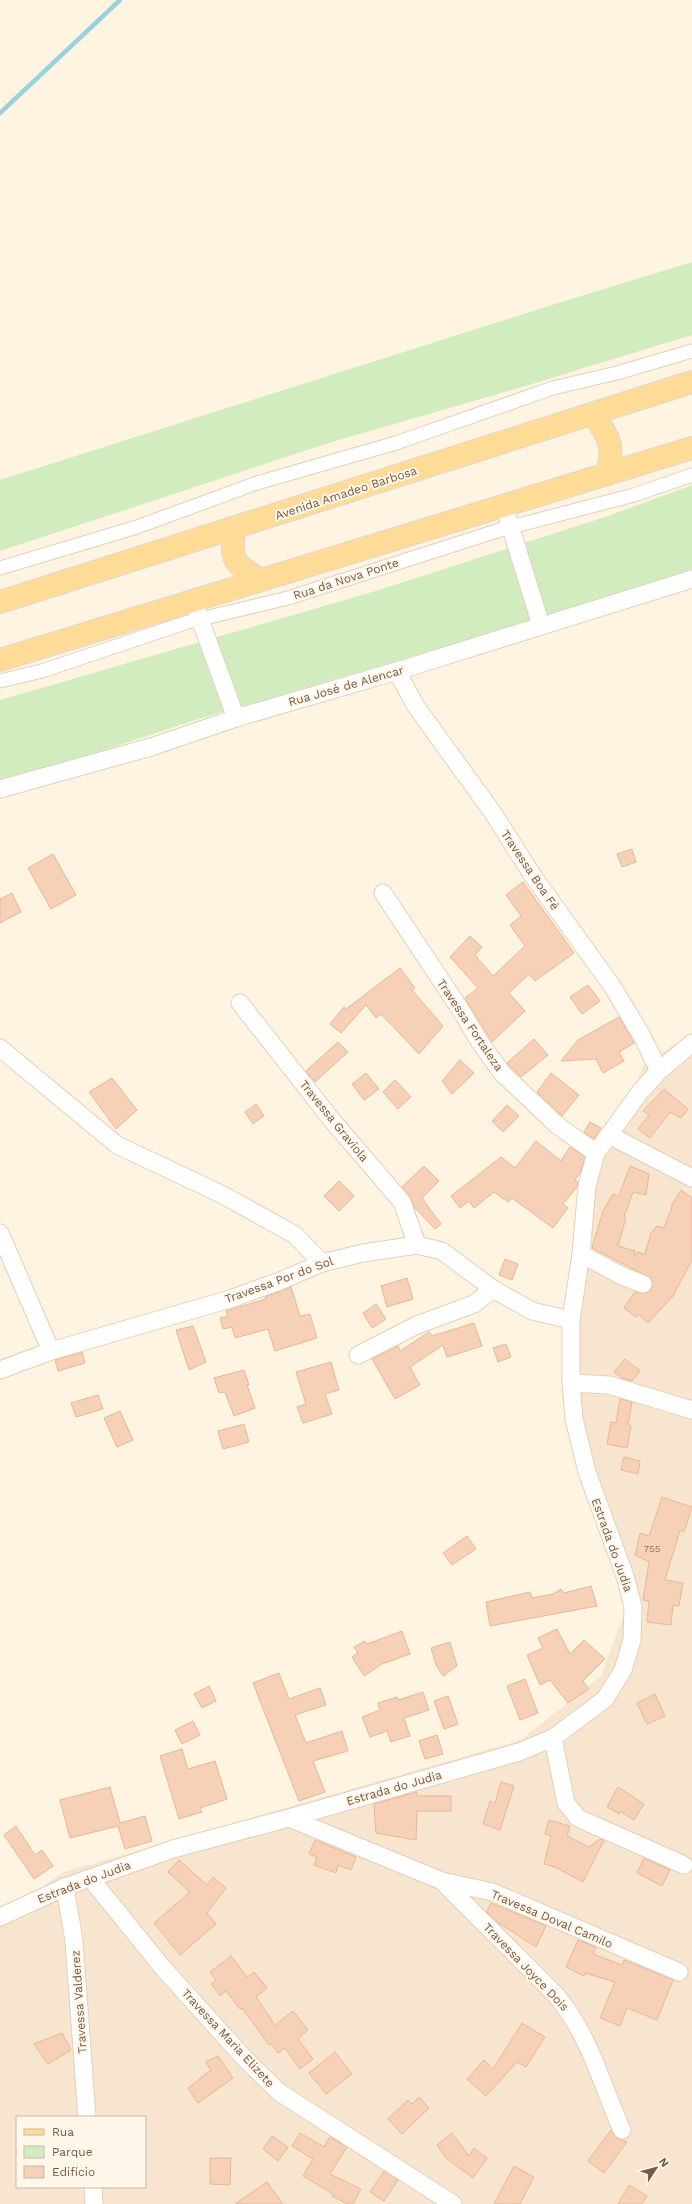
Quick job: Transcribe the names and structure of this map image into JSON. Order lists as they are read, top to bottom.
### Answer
{
  "streets": {
    "main road": ["Avenida Amadeo Barbosa"],
    "street": [
      "Rua da Nova Ponte",
      "Rua José de Alencar",
      "Travessa Boa Fé",
      "Travessa Fortaleza",
      "Travessa Graviola",
      "Travessa Por do Sol",
      "Estrada do Judia",
      "Travessa Doval Camilo",
      "Travessa Joyce Dois",
      "Travessa Valderez",
      "Travessa Maria Elizete"
    ]
  },
  "crossings": [
    ["Rua José de Alencar", "Travessa Boa Fé"],
    ["Travessa Boa Fé", "Estrada do Judia"],
    ["Travessa Fortaleza", "Estrada do Judia"],
    ["Travessa Graviola", "Travessa Por do Sol"],
    ["Travessa Por do Sol", "Estrada do Judia"],
    ["Estrada do Judia", "Travessa Doval Camilo"],
    ["Estrada do Judia", "Travessa Valderez"],
    ["Estrada do Judia", "Travessa Maria Elizete"],
    ["Travessa Doval Camilo", "Travessa Joyce Dois"]
  ],
  "house_numbers": ["755"],
  "legend": ["Rua", "Parque", "Edifício"],
  "north": "top right"
}
